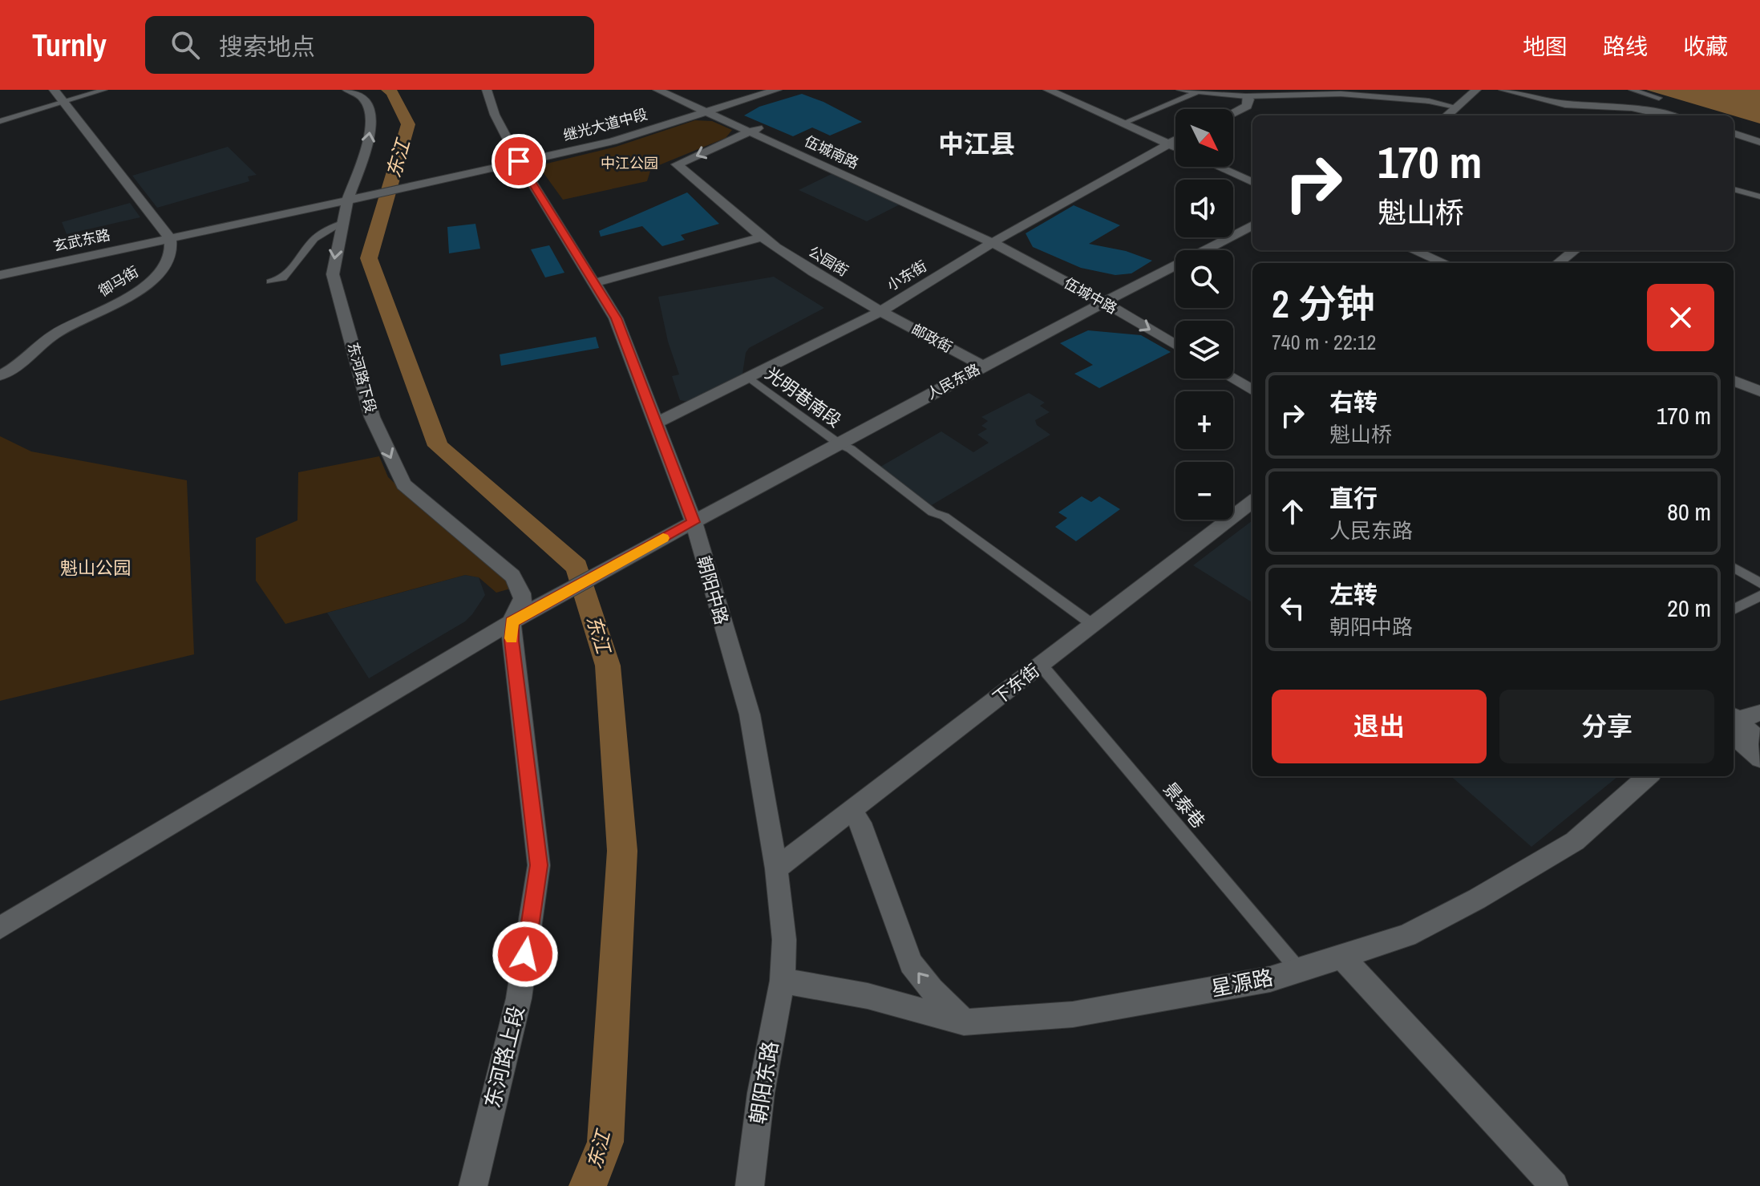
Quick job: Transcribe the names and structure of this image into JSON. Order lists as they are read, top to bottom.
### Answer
{
  "streets": {
    "street": [
      "继光大道中段",
      "伍城南路",
      "玄武东路",
      "公园街",
      "小东街",
      "御马街",
      "伍城中路",
      "邮政街",
      "东河路下段",
      "人民东路",
      "光明巷南段",
      "朝阳中路",
      "下东街",
      "景泰巷",
      "星源路",
      "东河路上段",
      "朝阳东路"
    ]
  },
  "crossings": [
    ["继光大道中段", "伍城南路"],
    ["继光大道中段", "玄武东路"],
    ["继光大道中段", "东河路下段"],
    ["继光大道中段", "朝阳中路"],
    ["伍城南路", "公园街"],
    ["伍城南路", "小东街"],
    ["伍城南路", "伍城中路"],
    ["玄武东路", "御马街"],
    ["玄武东路", "东河路下段"],
    ["公园街", "小东街"],
    ["公园街", "邮政街"],
    ["小东街", "伍城中路"],
    ["小东街", "邮政街"],
    ["小东街", "光明巷南段"],
    ["小东街", "朝阳中路"],
    ["伍城中路", "人民东路"],
    ["邮政街", "人民东路"],
    ["东河路下段", "人民东路"],
    ["东河路下段", "东河路上段"],
    ["人民东路", "光明巷南段"],
    ["人民东路", "朝阳中路"],
    ["人民东路", "东河路上段"],
    ["光明巷南段", "下东街"],
    ["朝阳中路", "下东街"],
    ["朝阳中路", "星源路"],
    ["朝阳中路", "朝阳东路"],
    ["下东街", "景泰巷"],
    ["景泰巷", "星源路"],
    ["星源路", "朝阳东路"]
  ],
  "districts": ["中江县"],
  "water": ["东江"],
  "parks": ["中江公园", "魁山公园"],
  "north": "bottom right",
  "page": {
    "header": "Turnly",
    "search": "搜索地点",
    "nav": ["地图", "路线", "收藏"],
    "map_buttons": ["+", "−"],
    "turn": ["170 m", "魁山桥"],
    "heading": ["2 分钟", "740 m · 22:12"],
    "list": [
      {
        "name": "右转",
        "note": "魁山桥",
        "value": "170 m"
      },
      {
        "name": "直行",
        "note": "人民东路",
        "value": "80 m"
      },
      {
        "name": "左转",
        "note": "朝阳中路",
        "value": "20 m"
      }
    ],
    "buttons": ["退出", "分享"]
  }
}
